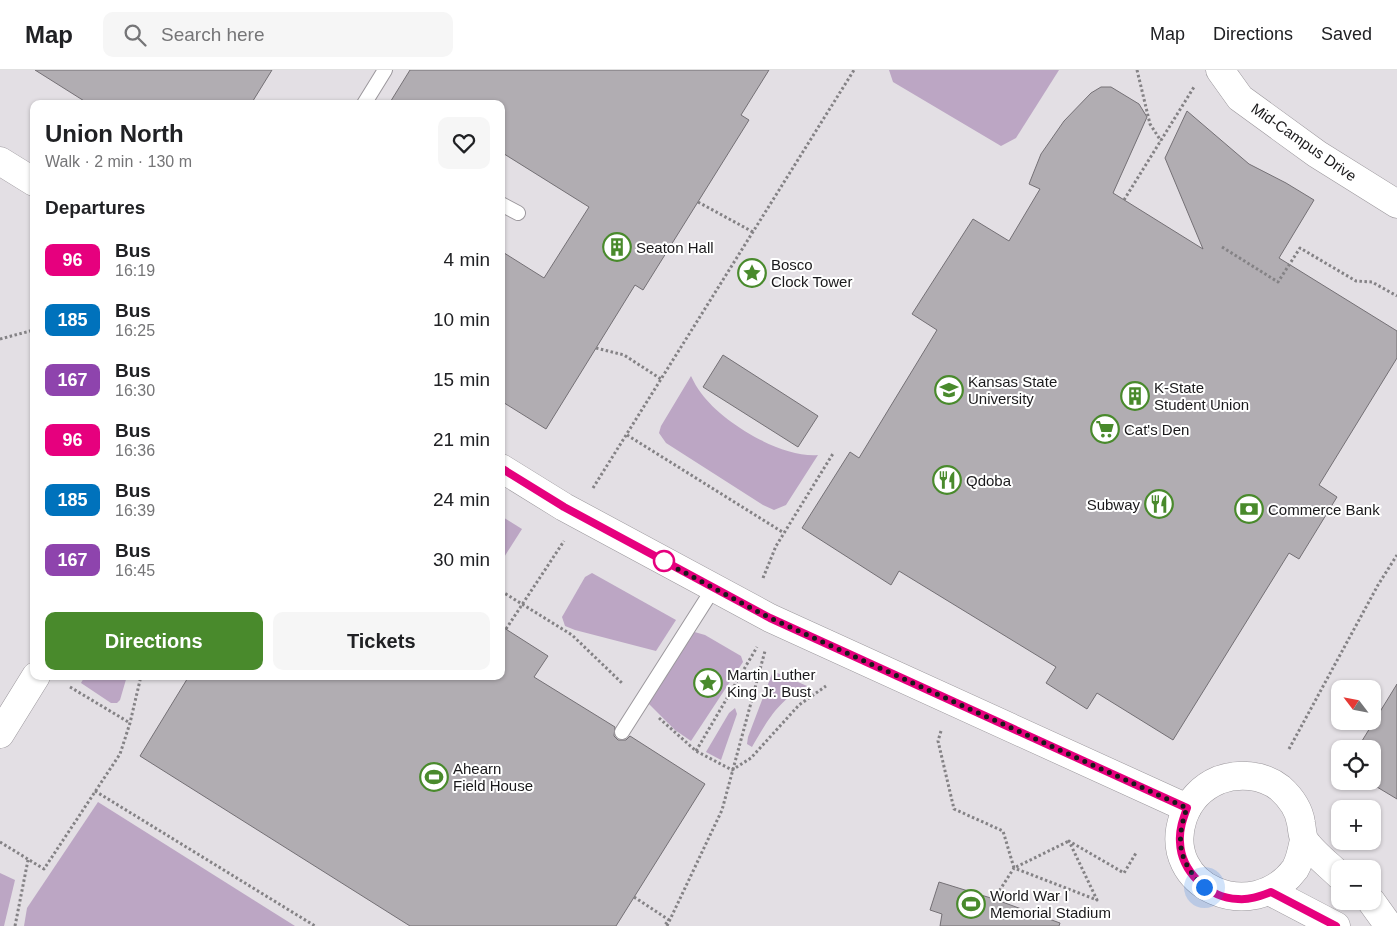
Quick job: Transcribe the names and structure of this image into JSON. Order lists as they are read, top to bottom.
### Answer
{
  "streets": {
    "street": ["Mid-Campus Drive"]
  },
  "places": {
    "building": ["Seaton Hall", "K-State Student Union"],
    "place": ["Bosco Clock Tower", "Martin Luther King Jr. Bust"],
    "school or university": ["Kansas State University"],
    "supermarket": ["Cat's Den"],
    "restaurant": ["Qdoba", "Subway"],
    "bank": ["Commerce Bank"],
    "sports": ["Ahearn Field House", "World War I Memorial Stadium"]
  },
  "lines": ["bus line 96"],
  "north": "top left",
  "page": {
    "header": "Map",
    "search": "Search here",
    "nav": ["Map", "Directions", "Saved"],
    "heading": [
      ["Union North", "Walk · 2 min · 130 m"],
      "Departures"
    ],
    "list": [
      {
        "mark": "96",
        "name": "Bus",
        "note": "16:19",
        "value": "4 min"
      },
      {
        "mark": "185",
        "name": "Bus",
        "note": "16:25",
        "value": "10 min"
      },
      {
        "mark": "167",
        "name": "Bus",
        "note": "16:30",
        "value": "15 min"
      },
      {
        "mark": "96",
        "name": "Bus",
        "note": "16:36",
        "value": "21 min"
      },
      {
        "mark": "185",
        "name": "Bus",
        "note": "16:39",
        "value": "24 min"
      },
      {
        "mark": "167",
        "name": "Bus",
        "note": "16:45",
        "value": "30 min"
      }
    ],
    "buttons": ["Directions", "Tickets"],
    "map_buttons": ["+", "−"]
  }
}
